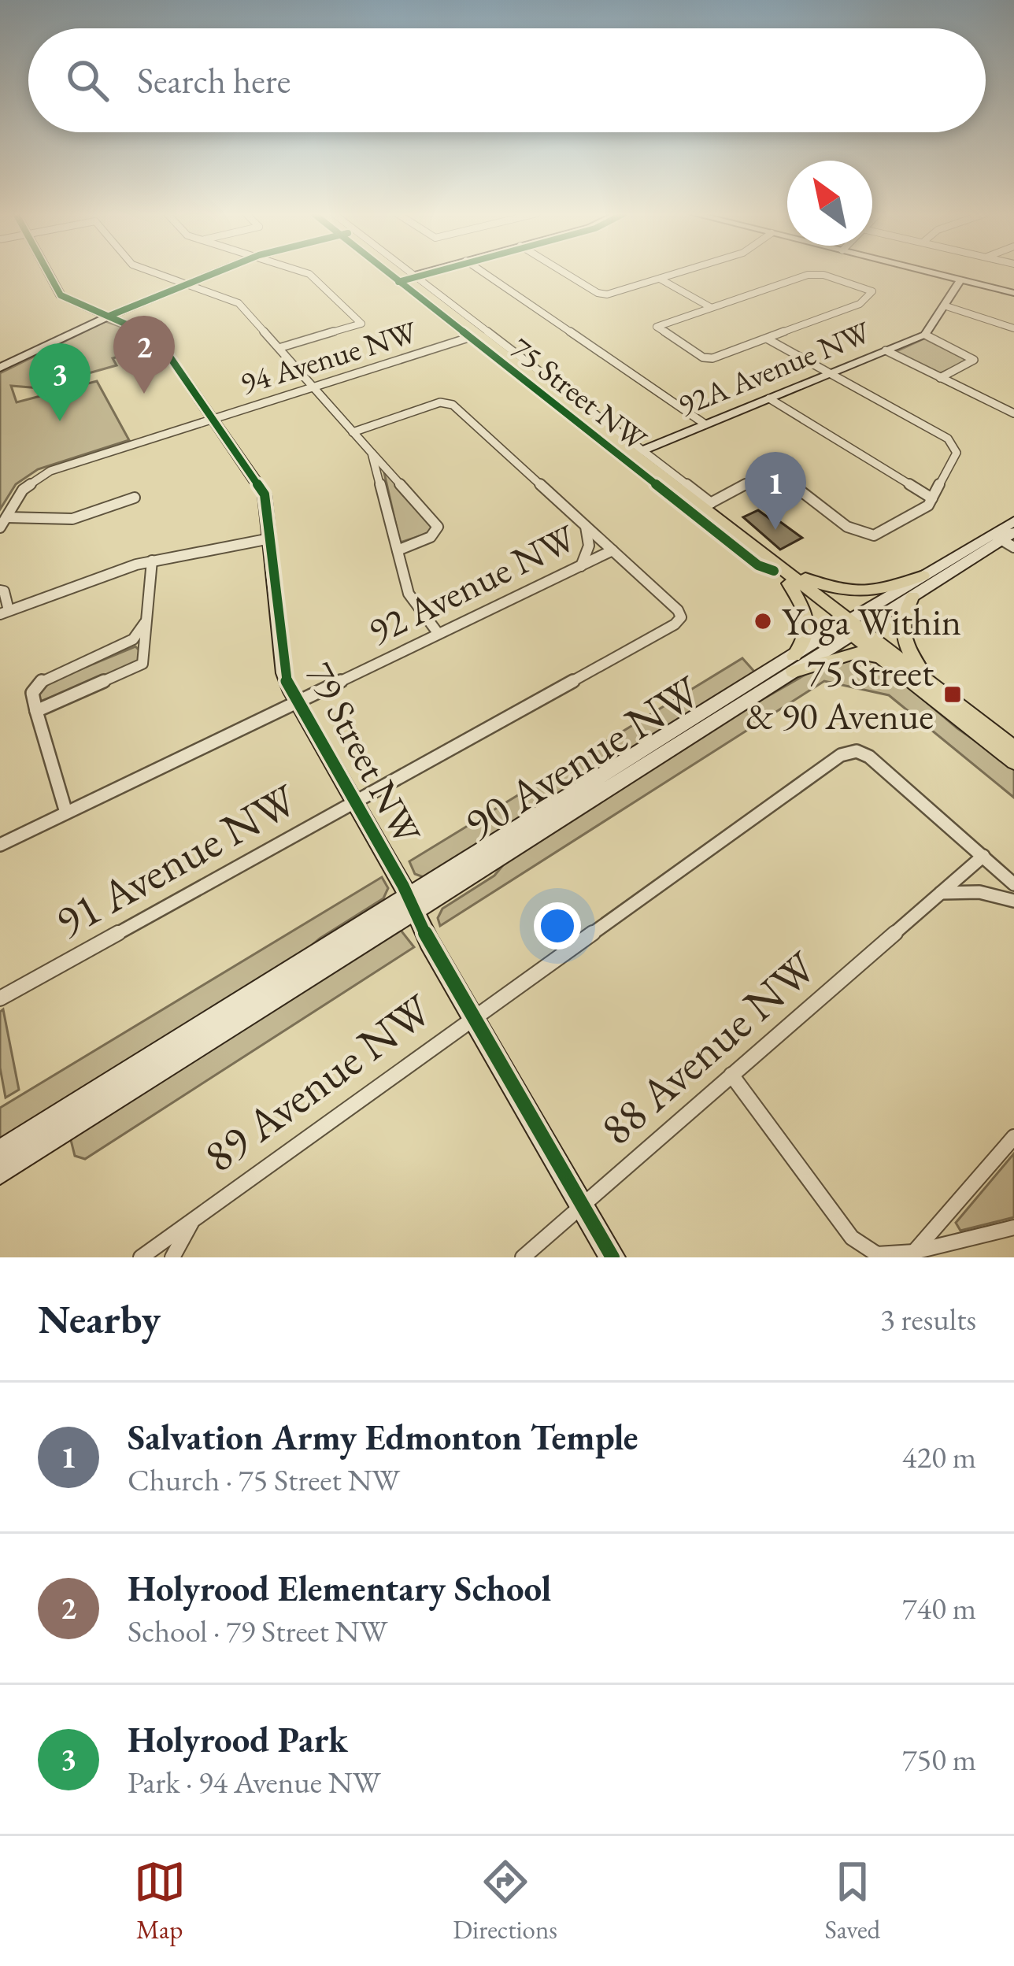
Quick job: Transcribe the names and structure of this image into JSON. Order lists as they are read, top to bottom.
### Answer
{
  "streets": {
    "main road": ["75 Street NW"],
    "street": [
      "94 Avenue NW",
      "92A Avenue NW",
      "92 Avenue NW",
      "79 Street NW",
      "90 Avenue NW",
      "91 Avenue NW",
      "88 Avenue NW",
      "89 Avenue NW"
    ]
  },
  "crossings": [
    ["94 Avenue NW", "75 Street NW"],
    ["94 Avenue NW", "79 Street NW"],
    ["92A Avenue NW", "75 Street NW"],
    ["75 Street NW", "90 Avenue NW"],
    ["92 Avenue NW", "79 Street NW"],
    ["92 Avenue NW", "91 Avenue NW"],
    ["79 Street NW", "90 Avenue NW"],
    ["79 Street NW", "91 Avenue NW"],
    ["79 Street NW", "88 Avenue NW"],
    ["79 Street NW", "89 Avenue NW"],
    ["88 Avenue NW", "89 Avenue NW"]
  ],
  "places": {
    "other": ["Yoga Within"],
    "transit": ["75 Street & 90 Avenue"]
  },
  "north": "top left",
  "page": {
    "search": "Search here",
    "pins": ["2", "3", "1"],
    "heading": ["Nearby", "3 results"],
    "list": [
      {
        "mark": "1",
        "name": "Salvation Army Edmonton Temple",
        "note": "Church · 75 Street NW",
        "value": "420 m"
      },
      {
        "mark": "2",
        "name": "Holyrood Elementary School",
        "note": "School · 79 Street NW",
        "value": "740 m"
      },
      {
        "mark": "3",
        "name": "Holyrood Park",
        "note": "Park · 94 Avenue NW",
        "value": "750 m"
      }
    ],
    "nav": ["Map", "Directions", "Saved"]
  }
}
